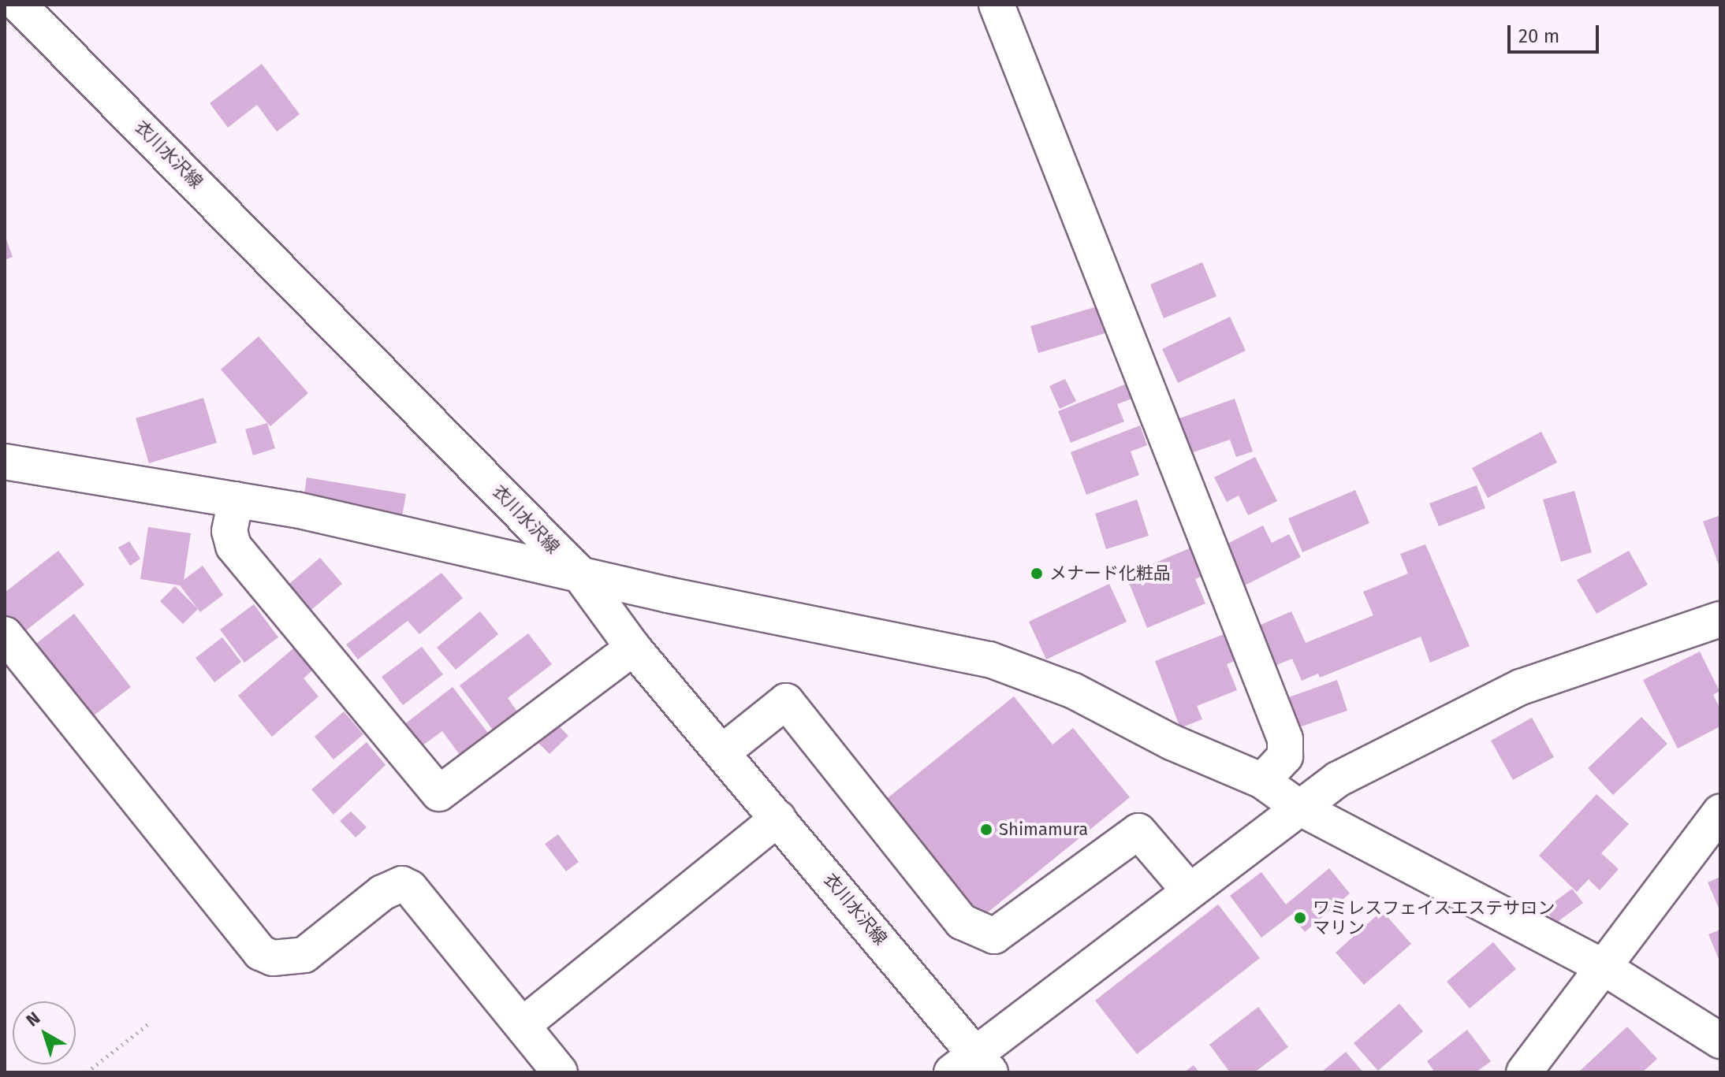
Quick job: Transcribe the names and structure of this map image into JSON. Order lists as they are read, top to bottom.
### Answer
{
  "streets": {
    "street": ["衣川水沢線"]
  },
  "places": ["メナード化粧品", "Shimamura", "ワミレスフェイスエステサロン マリン"],
  "scale_bar": "20 m",
  "north": "top left"
}
